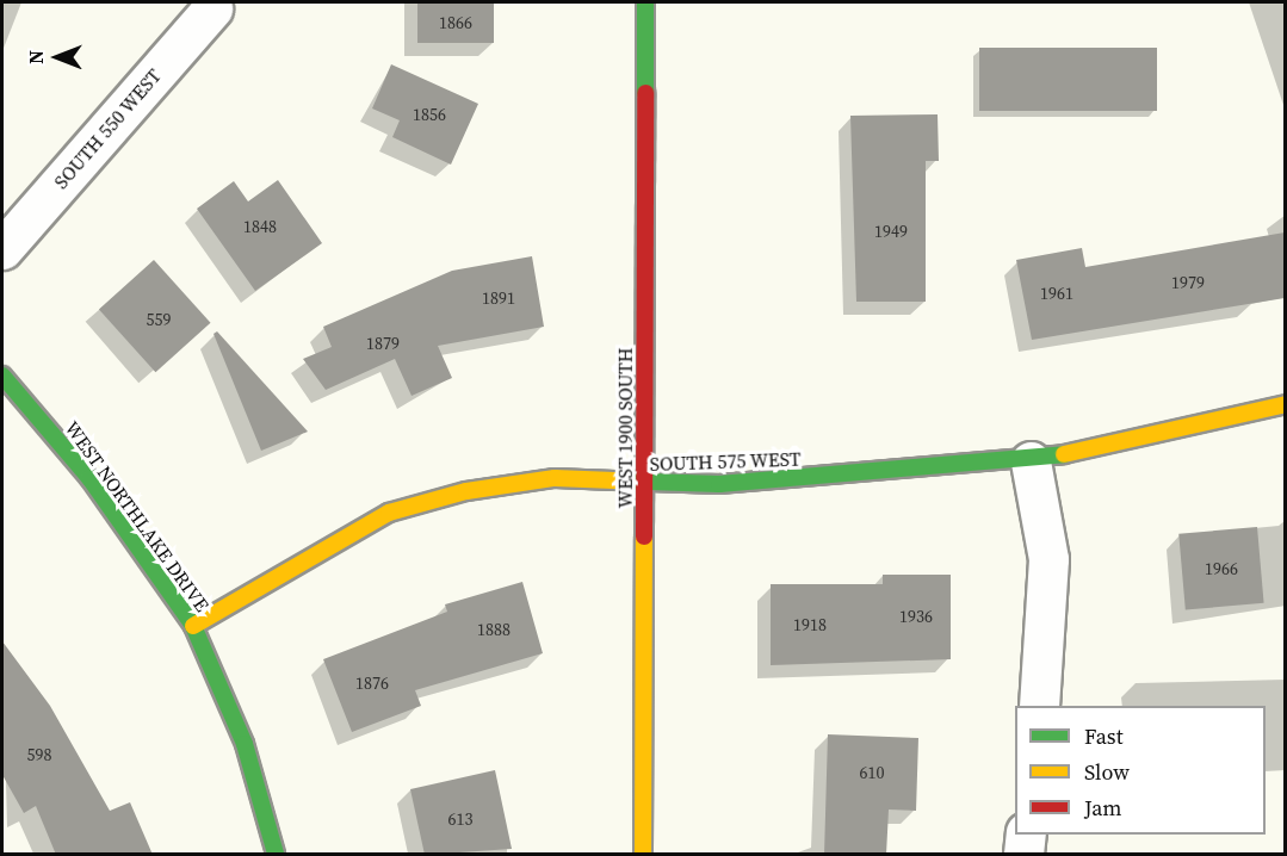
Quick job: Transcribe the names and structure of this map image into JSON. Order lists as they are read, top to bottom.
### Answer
{
  "streets": {
    "street": [
      "SOUTH 550 WEST",
      "WEST 1900 SOUTH",
      "SOUTH 575 WEST",
      "WEST NORTHLAKE DRIVE"
    ]
  },
  "crossings": [
    ["WEST 1900 SOUTH", "SOUTH 575 WEST"],
    ["SOUTH 575 WEST", "WEST NORTHLAKE DRIVE"]
  ],
  "house_numbers": [
    "1866",
    "1856",
    "1848",
    "1949",
    "1979",
    "1961",
    "1891",
    "559",
    "1879",
    "1966",
    "1936",
    "1918",
    "1888",
    "1876",
    "598",
    "610",
    "613"
  ],
  "legend": ["Fast", "Slow", "Jam"],
  "north": "left"
}
